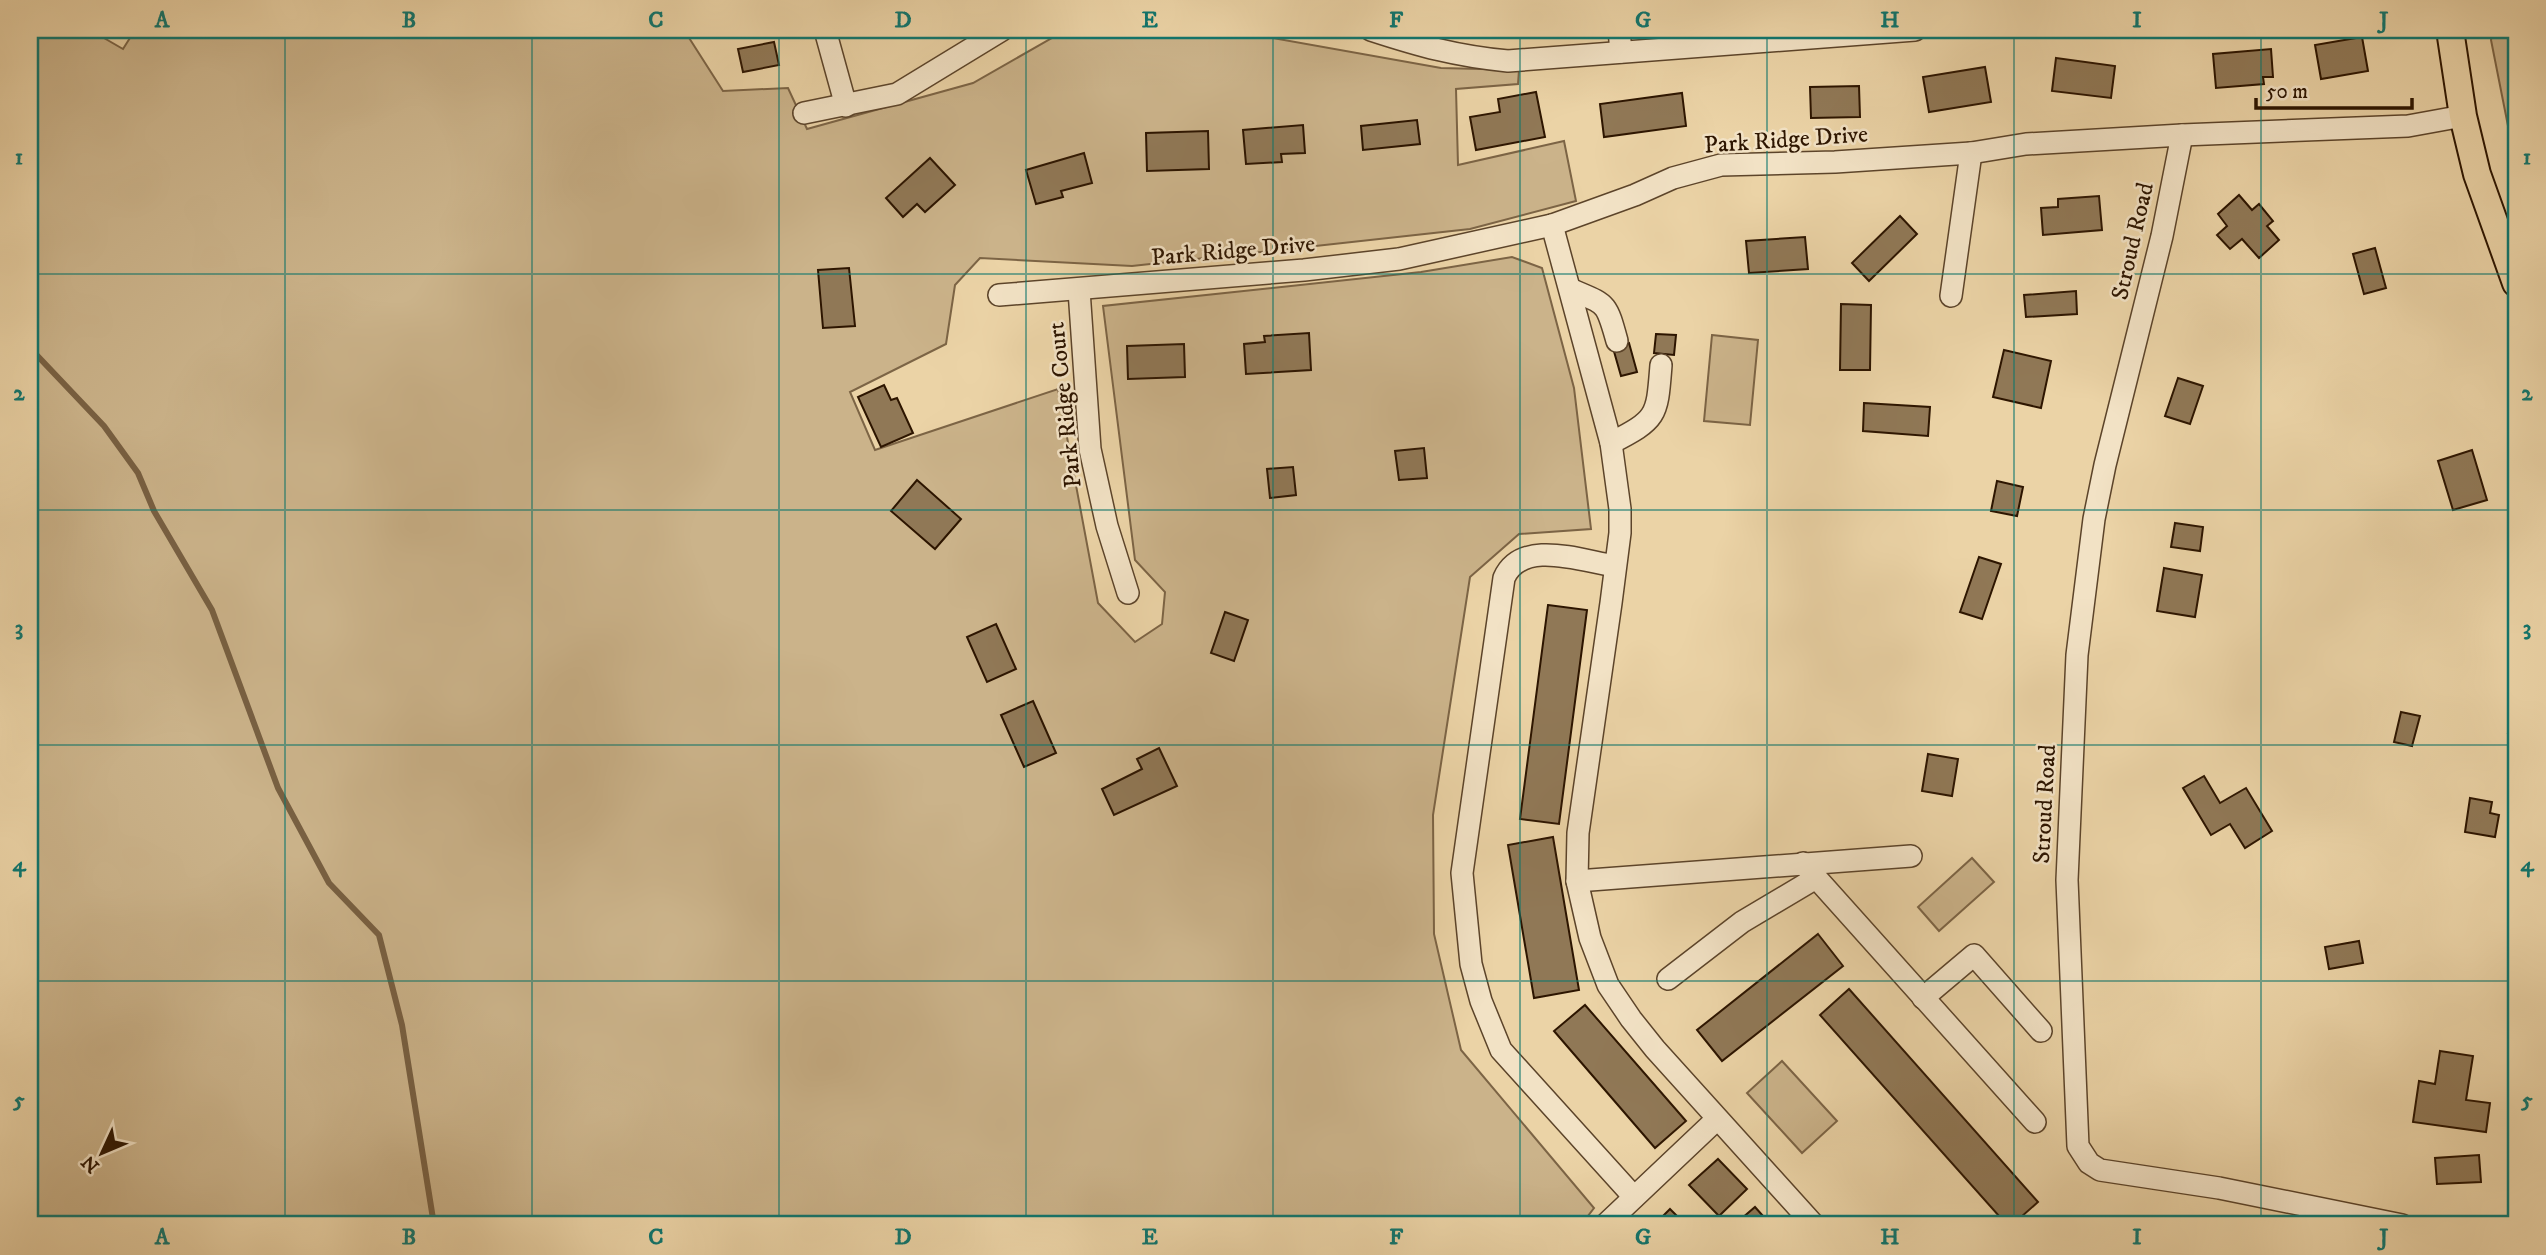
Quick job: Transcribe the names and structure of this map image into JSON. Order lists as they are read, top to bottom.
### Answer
{
  "streets": {
    "street": ["Park Ridge Drive", "Stroud Road", "Park Ridge Court"]
  },
  "crossings": [
    ["Park Ridge Drive", "Stroud Road"],
    ["Park Ridge Drive", "Park Ridge Court"]
  ],
  "scale_bar": "50 m",
  "north": "bottom left",
  "grid": {
    "columns": [
      "A",
      "B",
      "C",
      "D",
      "E",
      "F",
      "G",
      "H",
      "I",
      "J"
    ],
    "rows": [
      "1",
      "2",
      "3",
      "4",
      "5"
    ]
  }
}
